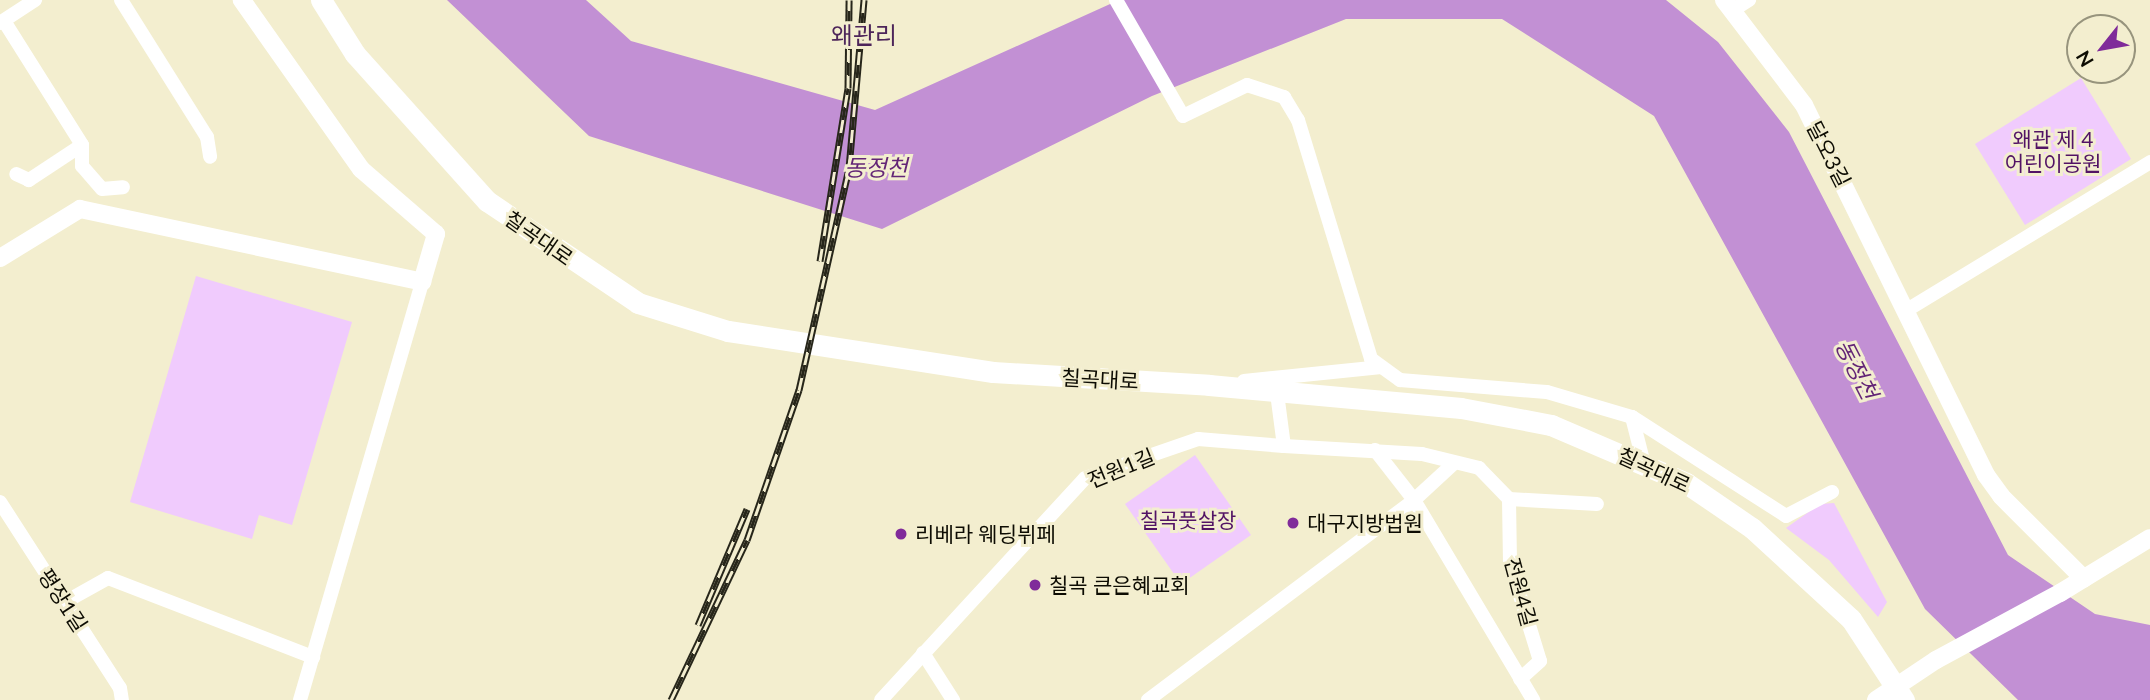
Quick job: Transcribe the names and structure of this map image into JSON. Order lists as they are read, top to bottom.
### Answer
{
  "streets": {
    "main road": ["칠곡대로"],
    "street": [
      "달오3길",
      "전원1길",
      "전원4길",
      "평장1길"
    ]
  },
  "crossings": [
    ["전원1길", "전원4길"]
  ],
  "districts": ["왜관리"],
  "water": ["동정천"],
  "parks": ["왜관 제 4 어린이공원", "칠곡풋살장"],
  "places": ["대구지방법원", "리베라 웨딩뷔페", "칠곡 큰은혜교회"],
  "north": "bottom left"
}
